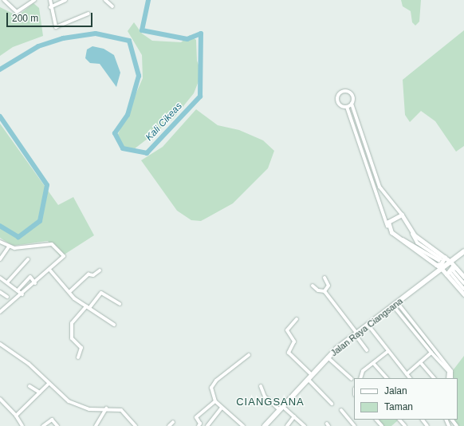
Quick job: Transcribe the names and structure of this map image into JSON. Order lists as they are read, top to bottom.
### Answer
{
  "streets": {
    "main road": ["Jalan Raya Ciangsana"]
  },
  "districts": ["CIANGSANA"],
  "water": ["Kali Cikeas"],
  "legend": ["Jalan", "Taman"],
  "scale_bar": "200 m"
}
